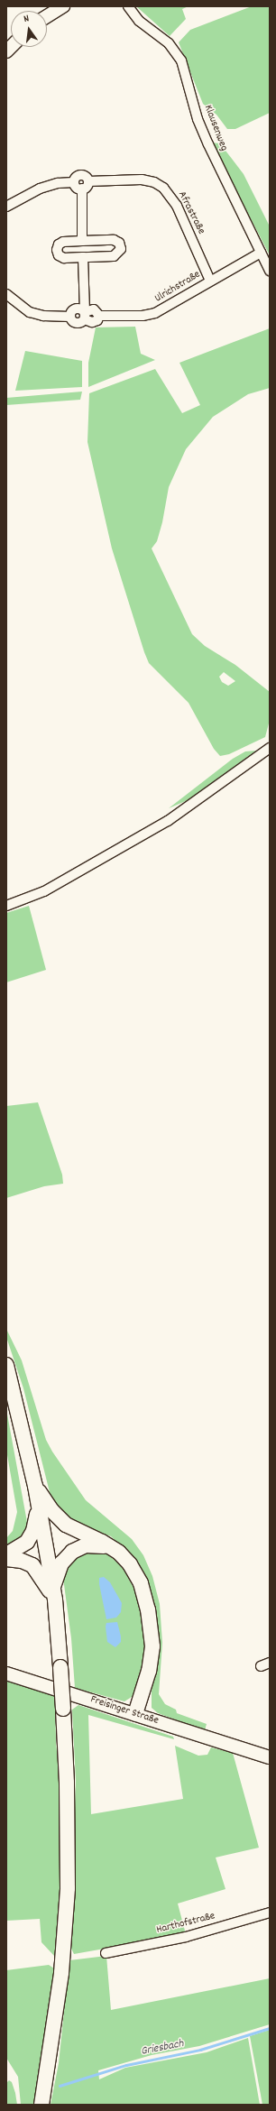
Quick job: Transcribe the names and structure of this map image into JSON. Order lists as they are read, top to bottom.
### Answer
{
  "streets": {
    "main road": ["Freisinger Straße"],
    "street": [
      "Klausenweg",
      "Afrastraße",
      "Ulrichstraße",
      "Harthofstraße"
    ]
  },
  "crossings": [
    ["Klausenweg", "Ulrichstraße"],
    ["Afrastraße", "Ulrichstraße"]
  ],
  "water": ["Griesbach"],
  "north": "top"
}
